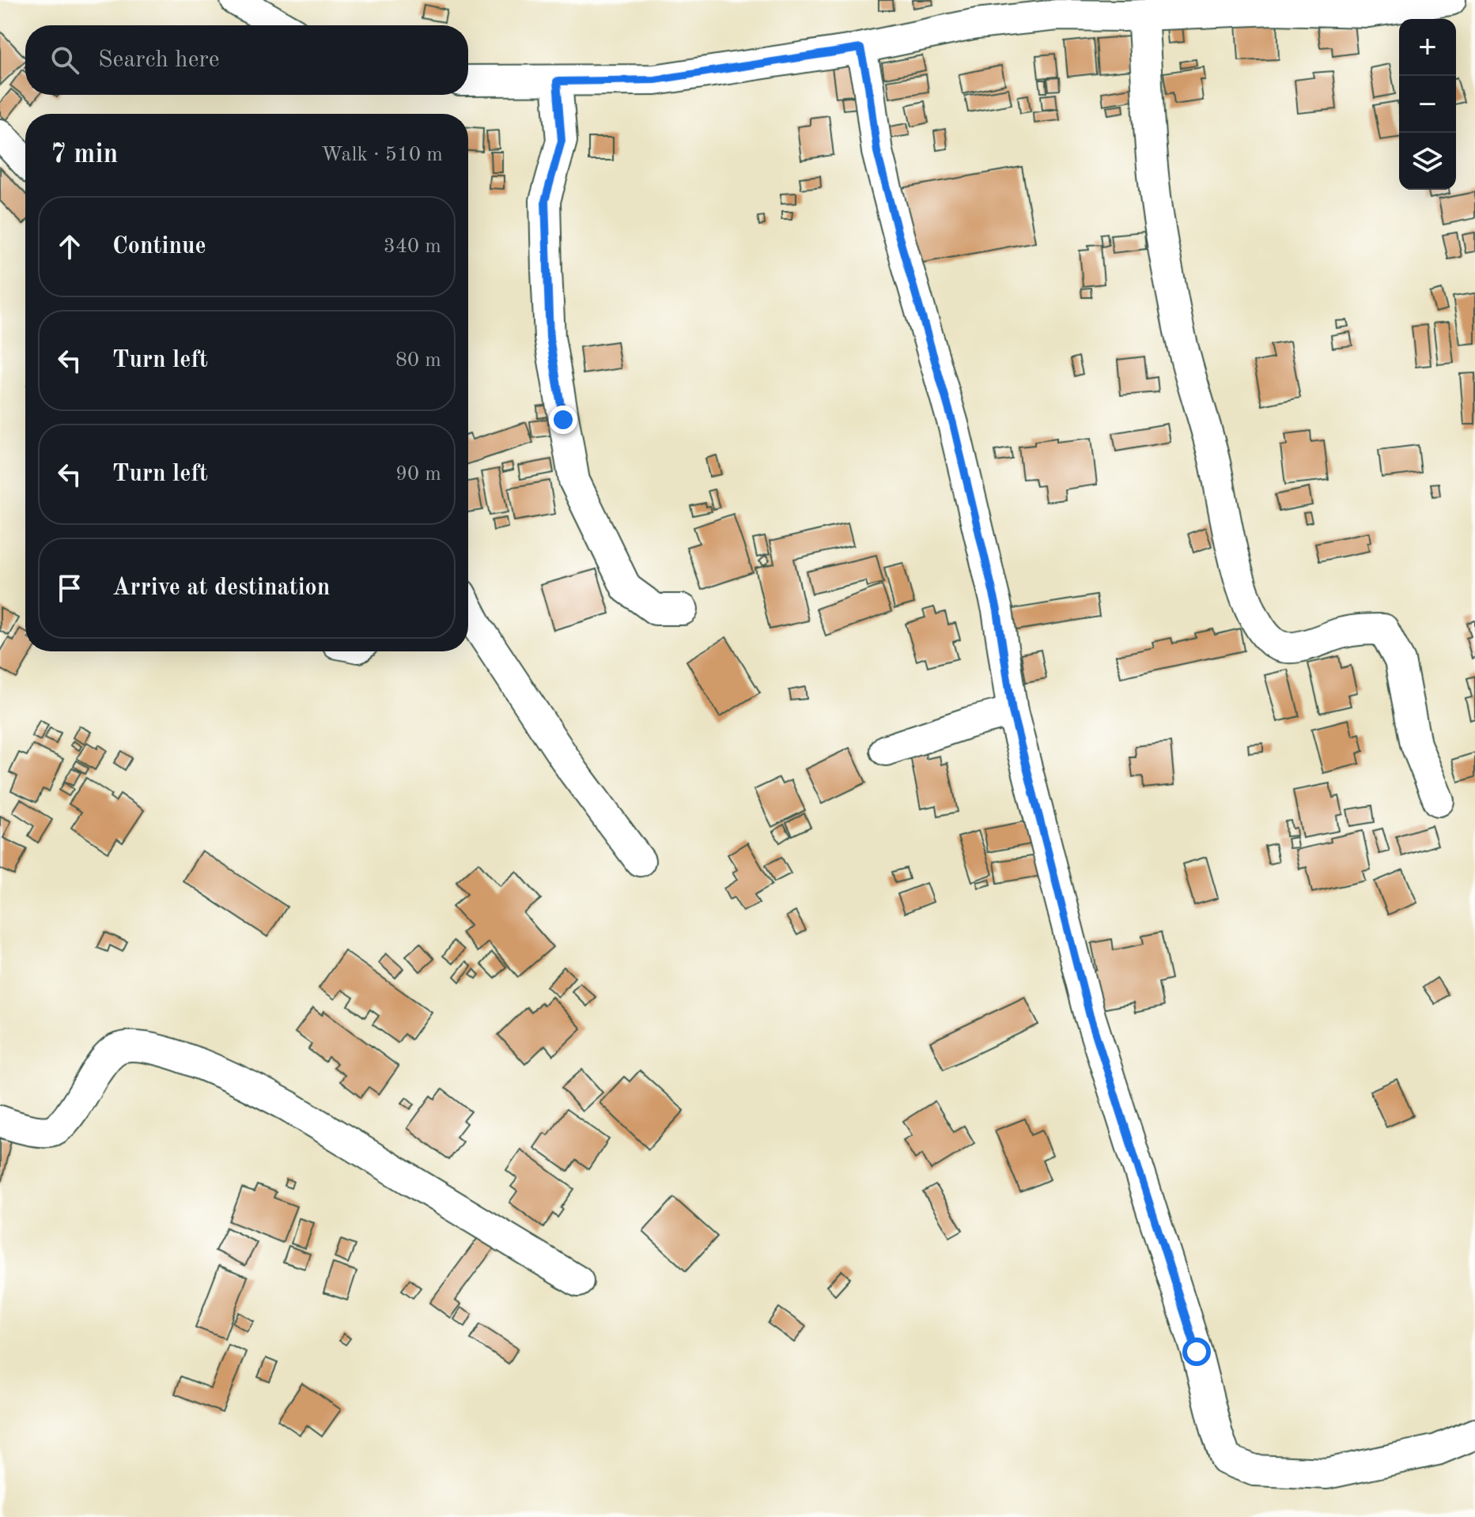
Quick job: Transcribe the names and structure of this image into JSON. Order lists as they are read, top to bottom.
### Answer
{
  "page": {
    "map_buttons": ["+", "−"],
    "search": "Search here",
    "heading": ["7 min", "Walk · 510 m"],
    "list": [
      ["Continue", "340 m"],
      ["Turn left", "80 m"],
      ["Turn left", "90 m"],
      "Arrive at destination"
    ]
  }
}
